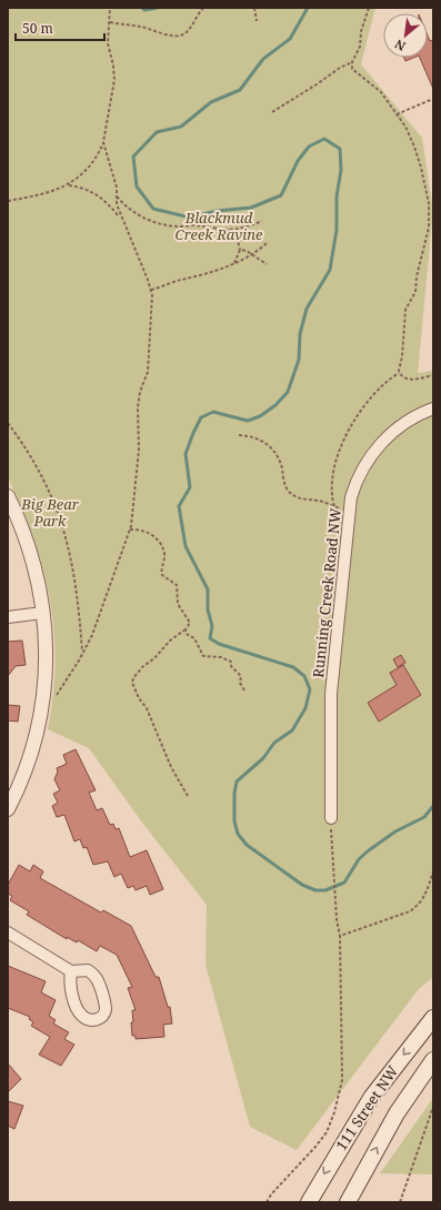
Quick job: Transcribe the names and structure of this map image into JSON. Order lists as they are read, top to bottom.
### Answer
{
  "streets": {
    "main road": ["111 Street NW"],
    "street": ["Running Creek Road NW"]
  },
  "parks": ["Blackmud Creek Ravine", "Big Bear Park"],
  "scale_bar": "50 m",
  "north": "bottom left"
}
